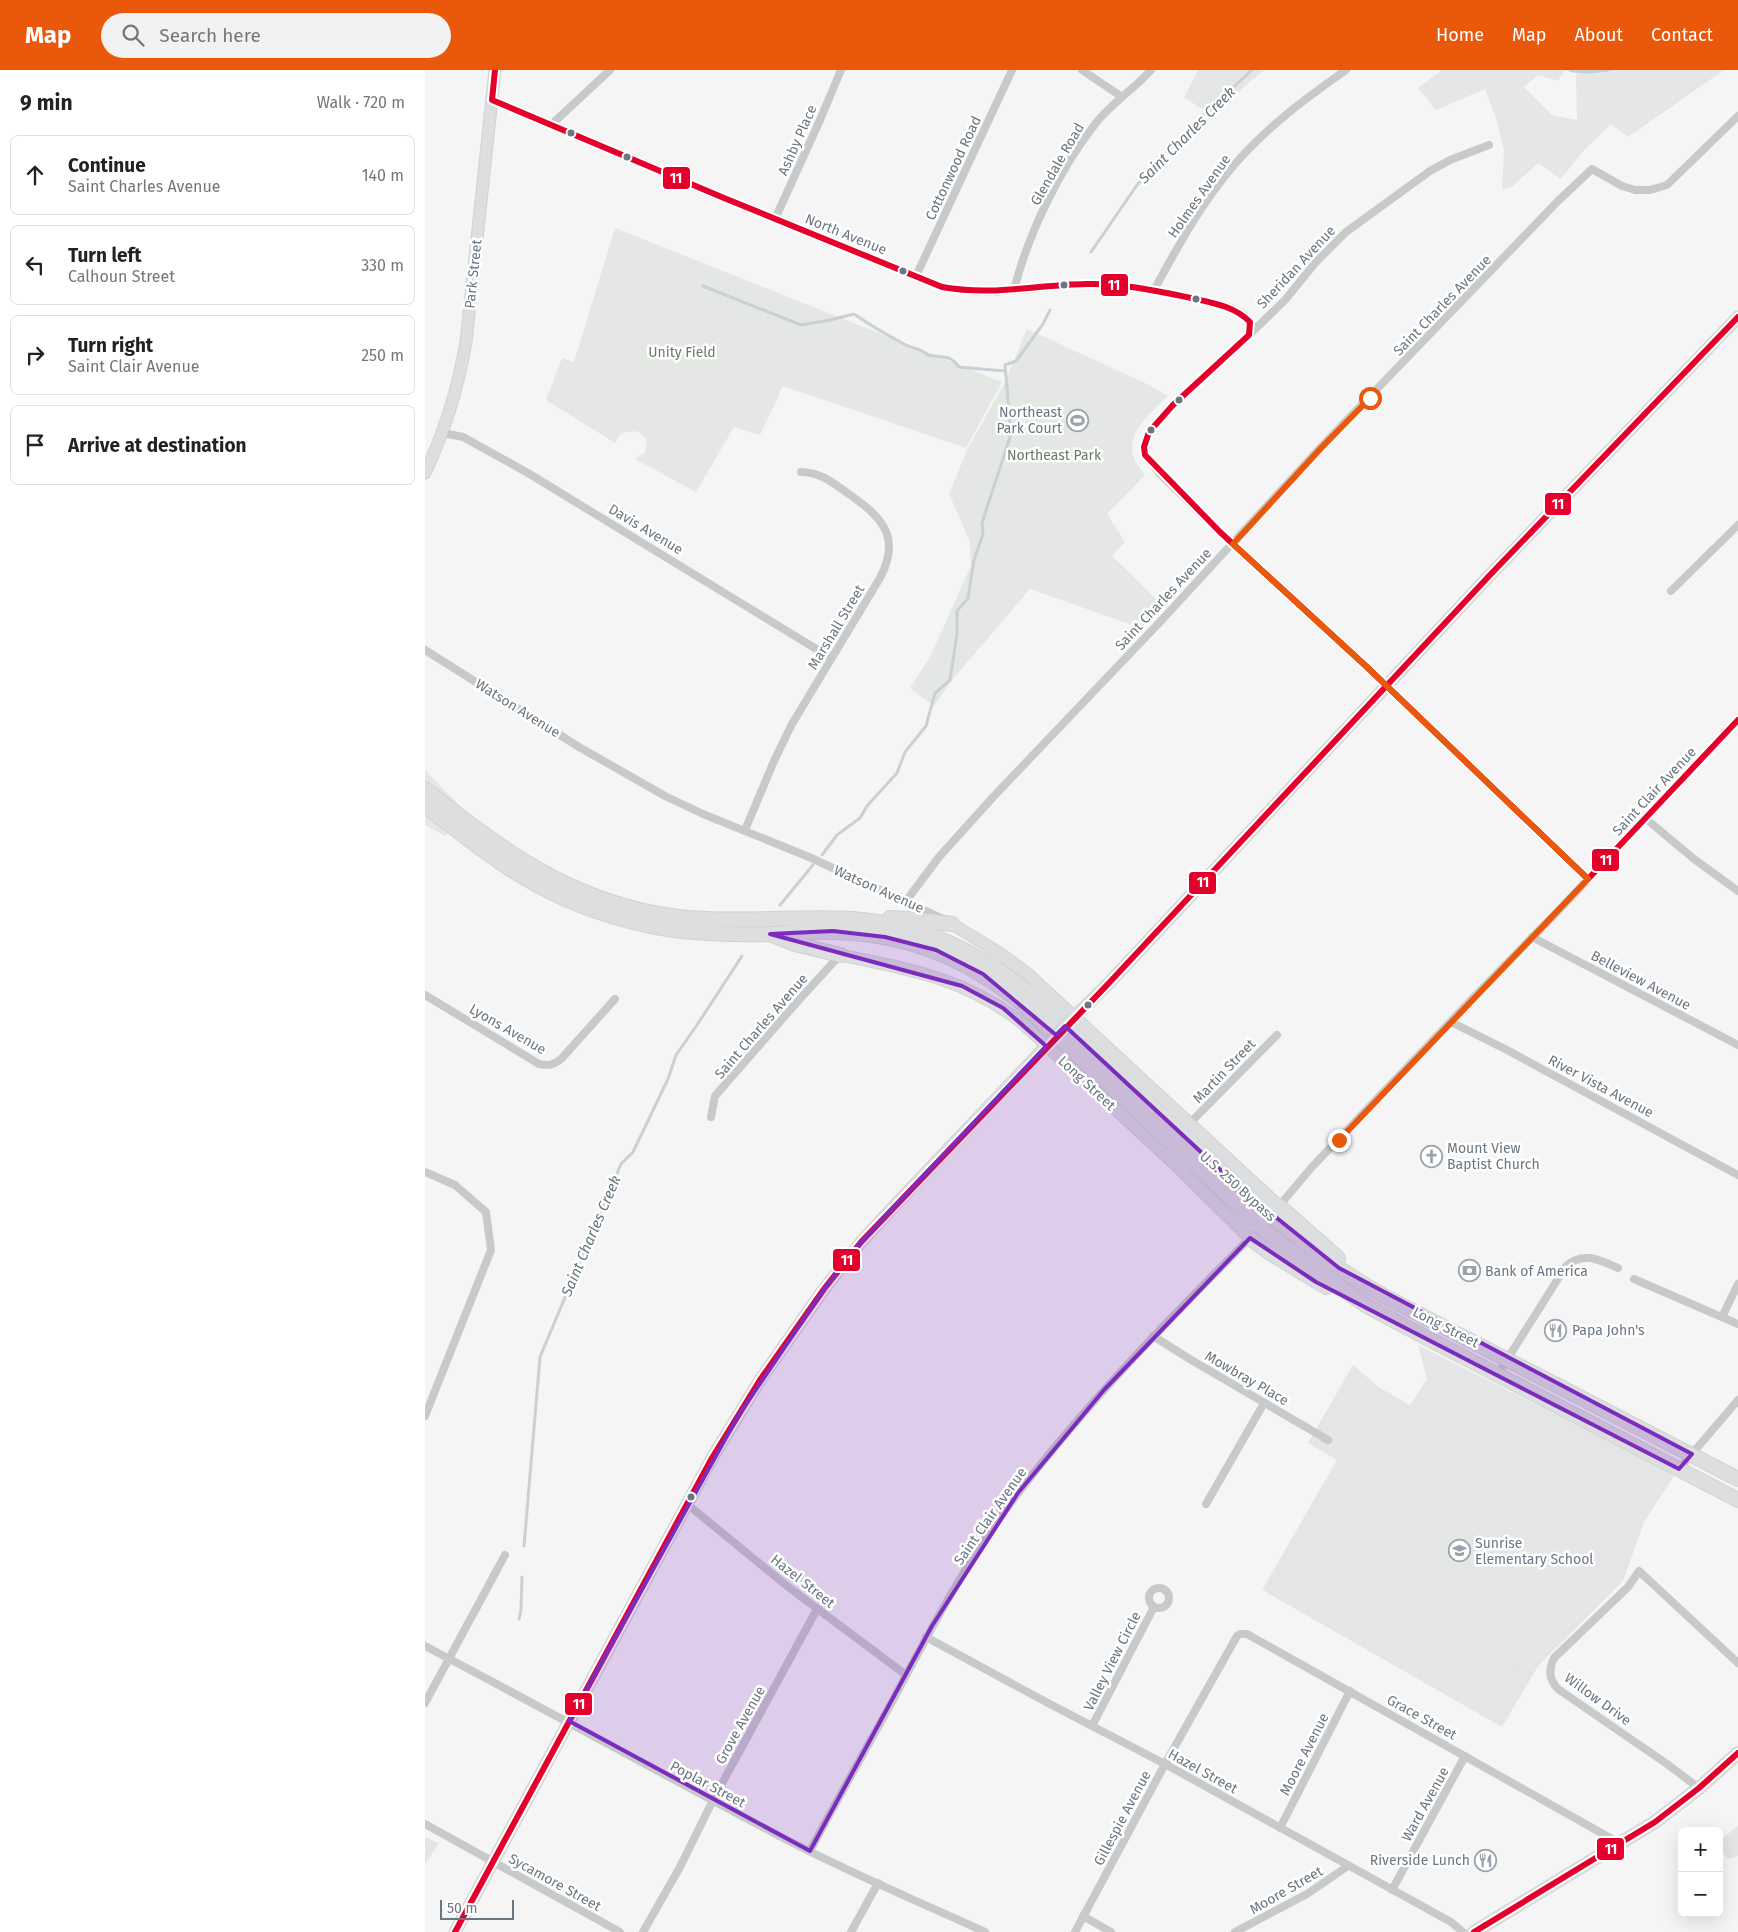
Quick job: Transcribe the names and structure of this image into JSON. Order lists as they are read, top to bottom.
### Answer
{
  "streets": {
    "highway": ["Long Street", "U.S. 250 Bypass"],
    "street": [
      "Ashby Place",
      "Glendale Road",
      "Cottonwood Road",
      "Holmes Avenue",
      "North Avenue",
      "Sheridan Avenue",
      "Park Street",
      "Saint Charles Avenue",
      "Davis Avenue",
      "Marshall Street",
      "Watson Avenue",
      "Saint Clair Avenue",
      "Belleview Avenue",
      "Lyons Avenue",
      "Martin Street",
      "River Vista Avenue",
      "Mowbray Place",
      "Hazel Street",
      "Valley View Circle",
      "Willow Drive",
      "Grace Street",
      "Grove Avenue",
      "Moore Avenue",
      "Poplar Street",
      "Ward Avenue",
      "Gillespie Avenue",
      "Sycamore Street",
      "Moore Street"
    ]
  },
  "crossings": [
    ["Ashby Place", "North Avenue"],
    ["Glendale Road", "North Avenue"],
    ["Cottonwood Road", "North Avenue"],
    ["Holmes Avenue", "North Avenue"],
    ["North Avenue", "Sheridan Avenue"],
    ["North Avenue", "Park Street"],
    ["Sheridan Avenue", "Saint Charles Avenue"],
    ["Park Street", "Davis Avenue"],
    ["Saint Charles Avenue", "Watson Avenue"],
    ["Saint Charles Avenue", "Long Street"],
    ["Davis Avenue", "Marshall Street"],
    ["Marshall Street", "Watson Avenue"],
    ["Watson Avenue", "Saint Clair Avenue"],
    ["Watson Avenue", "Martin Street"],
    ["Saint Clair Avenue", "Belleview Avenue"],
    ["Saint Clair Avenue", "Long Street"],
    ["Saint Clair Avenue", "River Vista Avenue"],
    ["Saint Clair Avenue", "Mowbray Place"],
    ["Saint Clair Avenue", "Hazel Street"],
    ["Saint Clair Avenue", "Poplar Street"],
    ["Long Street", "U.S. 250 Bypass"],
    ["Hazel Street", "Valley View Circle"],
    ["Hazel Street", "Grove Avenue"],
    ["Hazel Street", "Moore Avenue"],
    ["Hazel Street", "Ward Avenue"],
    ["Hazel Street", "Gillespie Avenue"],
    ["Hazel Street", "Moore Street"],
    ["Grace Street", "Moore Avenue"],
    ["Grace Street", "Ward Avenue"],
    ["Grace Street", "Gillespie Avenue"],
    ["Grove Avenue", "Poplar Street"]
  ],
  "water": ["Saint Charles Creek"],
  "parks": ["Unity Field", "Northeast Park"],
  "places": {
    "sports": ["Northeast Park Court"],
    "church": ["Mount View Baptist Church"],
    "bank": ["Bank of America"],
    "restaurant": ["Papa John's", "Riverside Lunch"],
    "school or university": ["Sunrise Elementary School"]
  },
  "lines": ["transit line 11"],
  "scale_bar": "50 m",
  "page": {
    "header": "Map",
    "search": "Search here",
    "nav": [
      "Home",
      "Map",
      "About",
      "Contact"
    ],
    "heading": ["9 min", "Walk · 720 m"],
    "list": [
      ["Continue", "Saint Charles Avenue", "140 m"],
      ["Turn left", "Calhoun Street", "330 m"],
      ["Turn right", "Saint Clair Avenue", "250 m"],
      "Arrive at destination"
    ],
    "map_buttons": ["+", "−"],
    "scale": "50 m"
  }
}
